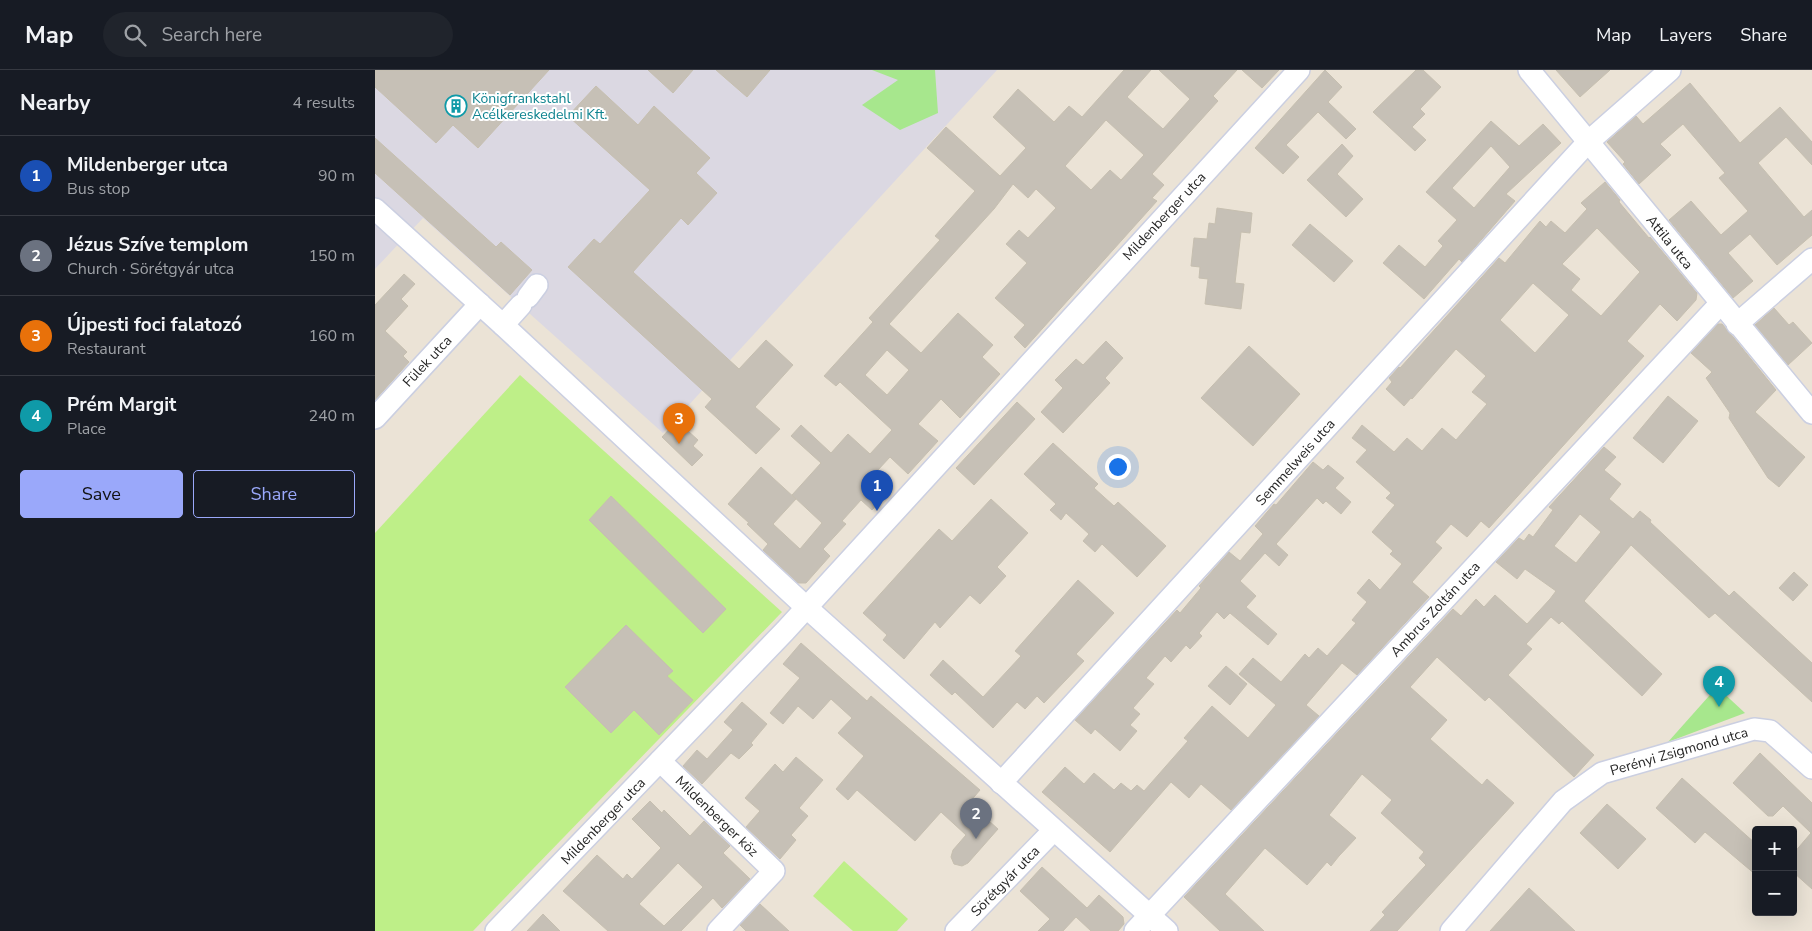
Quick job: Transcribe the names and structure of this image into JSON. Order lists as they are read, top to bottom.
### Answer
{
  "streets": {
    "street": [
      "Mildenberger utca",
      "Attila utca",
      "Fülek utca",
      "Semmelweis utca",
      "Ambrus Zoltán utca",
      "Perényi Zsigmond utca",
      "Mildenberger köz",
      "Sörétgyár utca"
    ]
  },
  "crossings": [
    ["Mildenberger utca", "Mildenberger köz"],
    ["Attila utca", "Semmelweis utca"],
    ["Attila utca", "Ambrus Zoltán utca"]
  ],
  "places": {
    "building": ["Königfrankstahl Acélkereskedelmi Kft."]
  },
  "page": {
    "header": "Map",
    "search": "Search here",
    "nav": ["Map", "Layers", "Share"],
    "heading": ["Nearby", "4 results"],
    "list": [
      {
        "mark": "1",
        "name": "Mildenberger utca",
        "note": "Bus stop",
        "value": "90 m"
      },
      {
        "mark": "2",
        "name": "Jézus Szíve templom",
        "note": "Church · Sörétgyár utca",
        "value": "150 m"
      },
      {
        "mark": "3",
        "name": "Újpesti foci falatozó",
        "note": "Restaurant",
        "value": "160 m"
      },
      {
        "mark": "4",
        "name": "Prém Margit",
        "note": "Place",
        "value": "240 m"
      }
    ],
    "pins": [
      "3",
      "1",
      "4",
      "2"
    ],
    "buttons": ["Save", "Share"],
    "map_buttons": ["+", "−"]
  }
}
